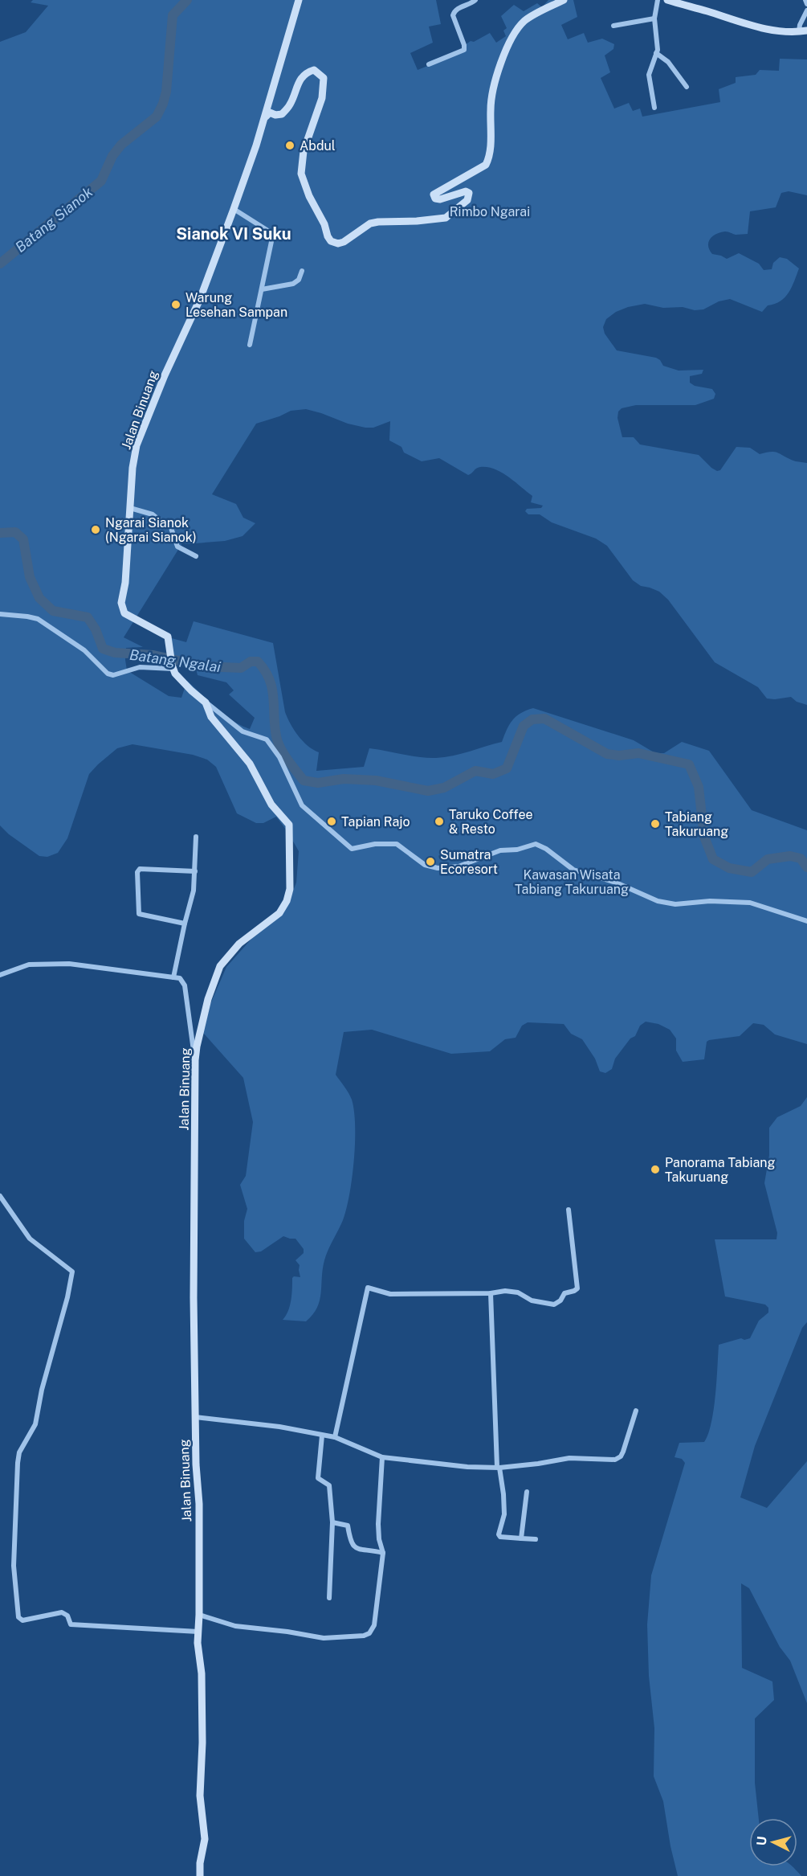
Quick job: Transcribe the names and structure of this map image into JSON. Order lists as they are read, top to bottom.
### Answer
{
  "streets": {
    "main road": ["Jalan Binuang"]
  },
  "districts": ["Sianok VI Suku"],
  "water": ["Batang Sianok", "Batang Ngalai"],
  "parks": ["Rimbo Ngarai", "Kawasan Wisata Tabiang Takuruang"],
  "places": [
    "Abdul",
    "Warung Lesehan Sampan",
    "Ngarai Sianok (Ngarai Sianok)",
    "Tapian Rajo",
    "Taruko Coffee & Resto",
    "Tabiang Takuruang",
    "Sumatra Ecoresort",
    "Panorama Tabiang Takuruang"
  ],
  "north": "left"
}
